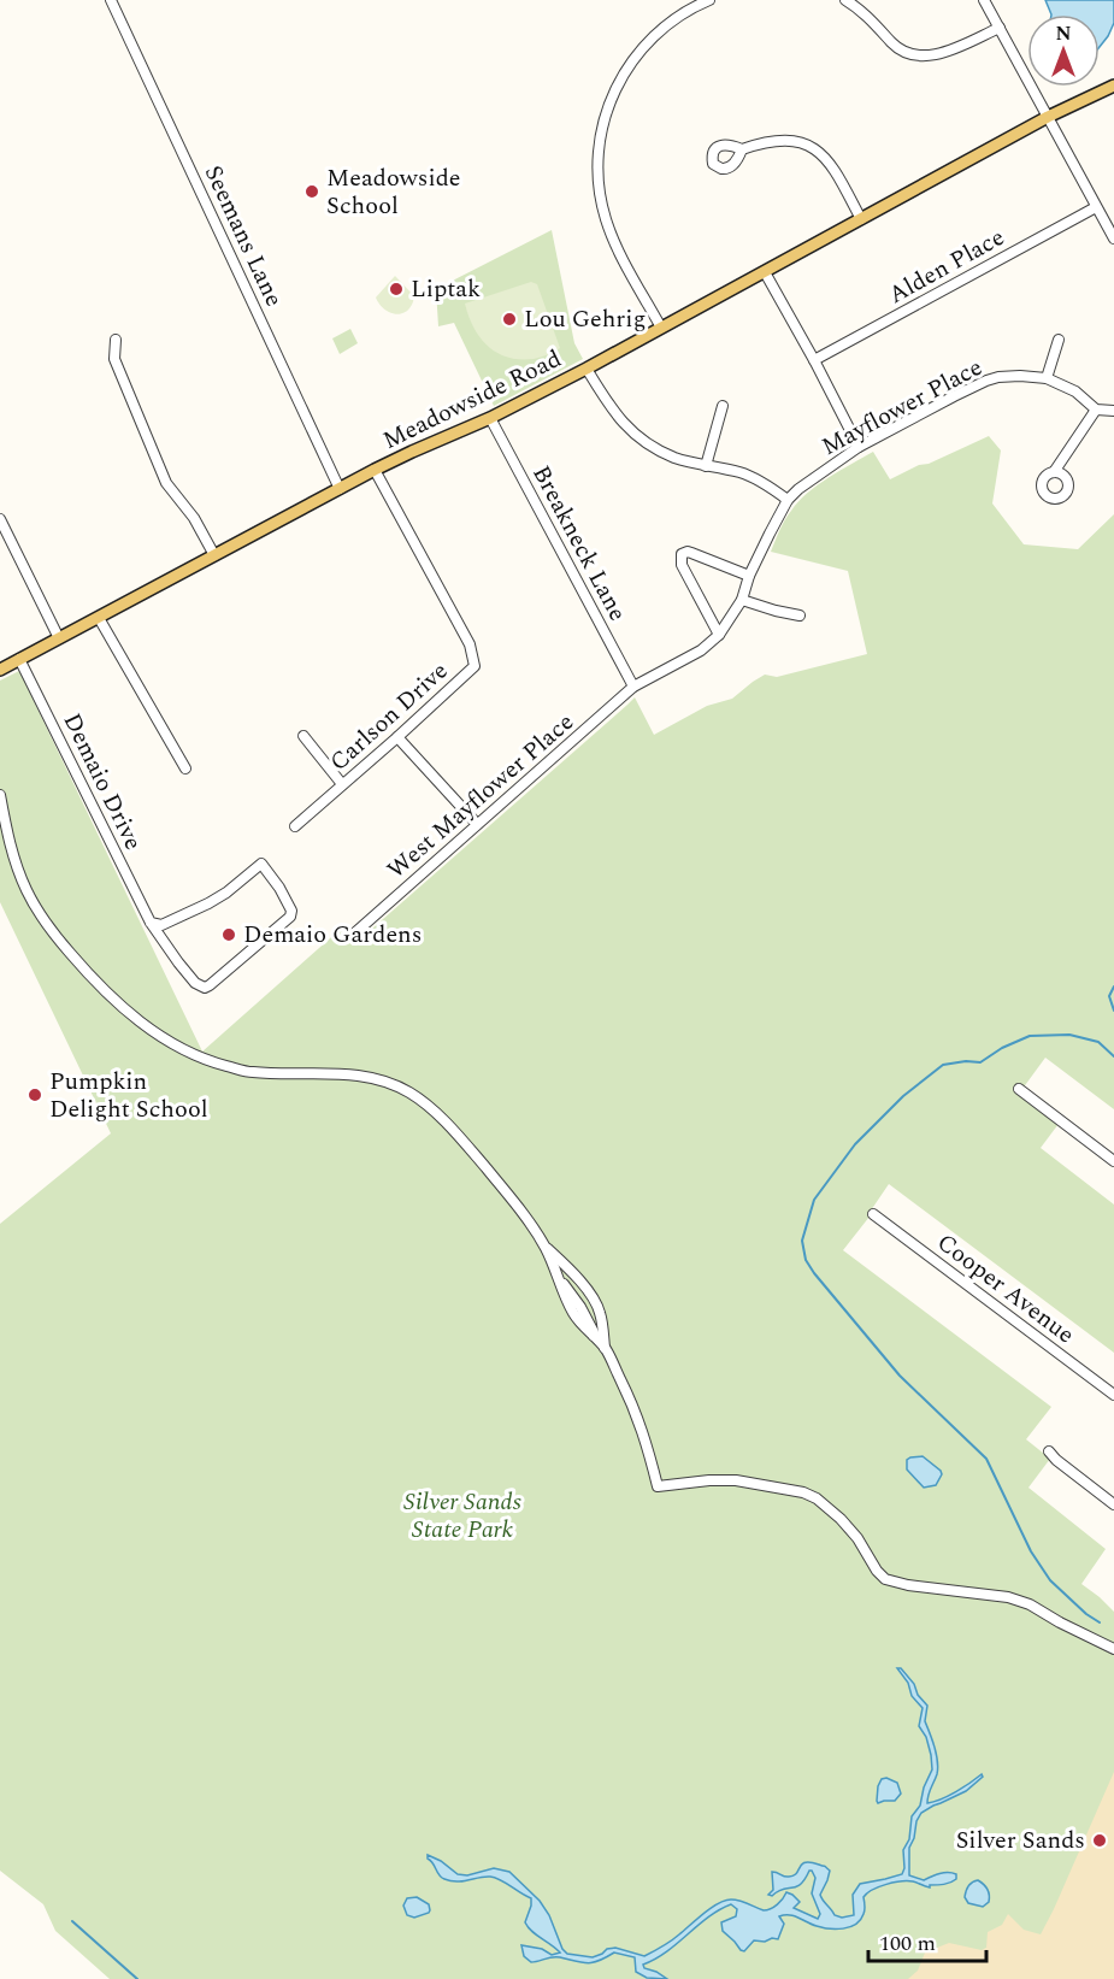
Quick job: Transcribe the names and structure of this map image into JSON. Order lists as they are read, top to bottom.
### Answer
{
  "streets": {
    "main road": ["Meadowside Road"],
    "street": [
      "Seemans Lane",
      "Alden Place",
      "Mayflower Place",
      "Breakneck Lane",
      "Carlson Drive",
      "Demaio Drive",
      "West Mayflower Place",
      "Cooper Avenue"
    ]
  },
  "crossings": [
    ["Seemans Lane", "Meadowside Road"],
    ["Meadowside Road", "Breakneck Lane"],
    ["Meadowside Road", "Carlson Drive"],
    ["Meadowside Road", "Demaio Drive"],
    ["Mayflower Place", "Breakneck Lane"],
    ["Mayflower Place", "West Mayflower Place"],
    ["Breakneck Lane", "West Mayflower Place"]
  ],
  "parks": ["Silver Sands State Park"],
  "places": [
    "Meadowside School",
    "Liptak",
    "Lou Gehrig",
    "Demaio Gardens",
    "Pumpkin Delight School",
    "Silver Sands"
  ],
  "scale_bar": "100 m",
  "north": "top"
}
